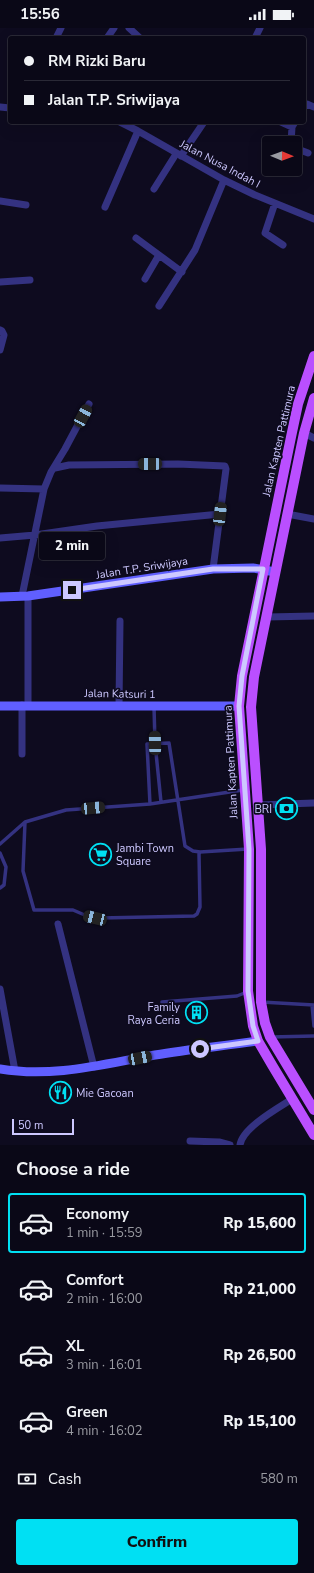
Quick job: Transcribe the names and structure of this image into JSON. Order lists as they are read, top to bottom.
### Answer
{
  "streets": {
    "main road": ["Jalan Kapten Pattimura", "Jalan T.P. Sriwijaya", "Jalan Katsuri 1"],
    "street": ["Jalan Nusa Indah I"]
  },
  "crossings": [
    ["Jalan Kapten Pattimura", "Jalan T.P. Sriwijaya"],
    ["Jalan Kapten Pattimura", "Jalan Katsuri 1"]
  ],
  "places": {
    "bank": ["BRI"],
    "supermarket": ["Jambi Town Square"],
    "building": ["Family Raya Ceria"],
    "restaurant": ["Mie Gacoan"]
  },
  "scale_bar": "50 m",
  "north": "right",
  "page": {
    "status": "15:56",
    "banner": ["RM Rizki Baru", "Jalan T.P. Sriwijaya"],
    "bubble": "2 min",
    "scale": "50 m",
    "heading": "Choose a ride",
    "list": [
      {
        "name": "Economy",
        "note": "1 min · 15:59",
        "value": "Rp 15,600"
      },
      {
        "name": "Comfort",
        "note": "2 min · 16:00",
        "value": "Rp 21,000"
      },
      {
        "name": "XL",
        "note": "3 min · 16:01",
        "value": "Rp 26,500"
      },
      {
        "name": "Green",
        "note": "4 min · 16:02",
        "value": "Rp 15,100"
      }
    ],
    "pay": ["Cash", "580 m"],
    "buttons": "Confirm"
  }
}
